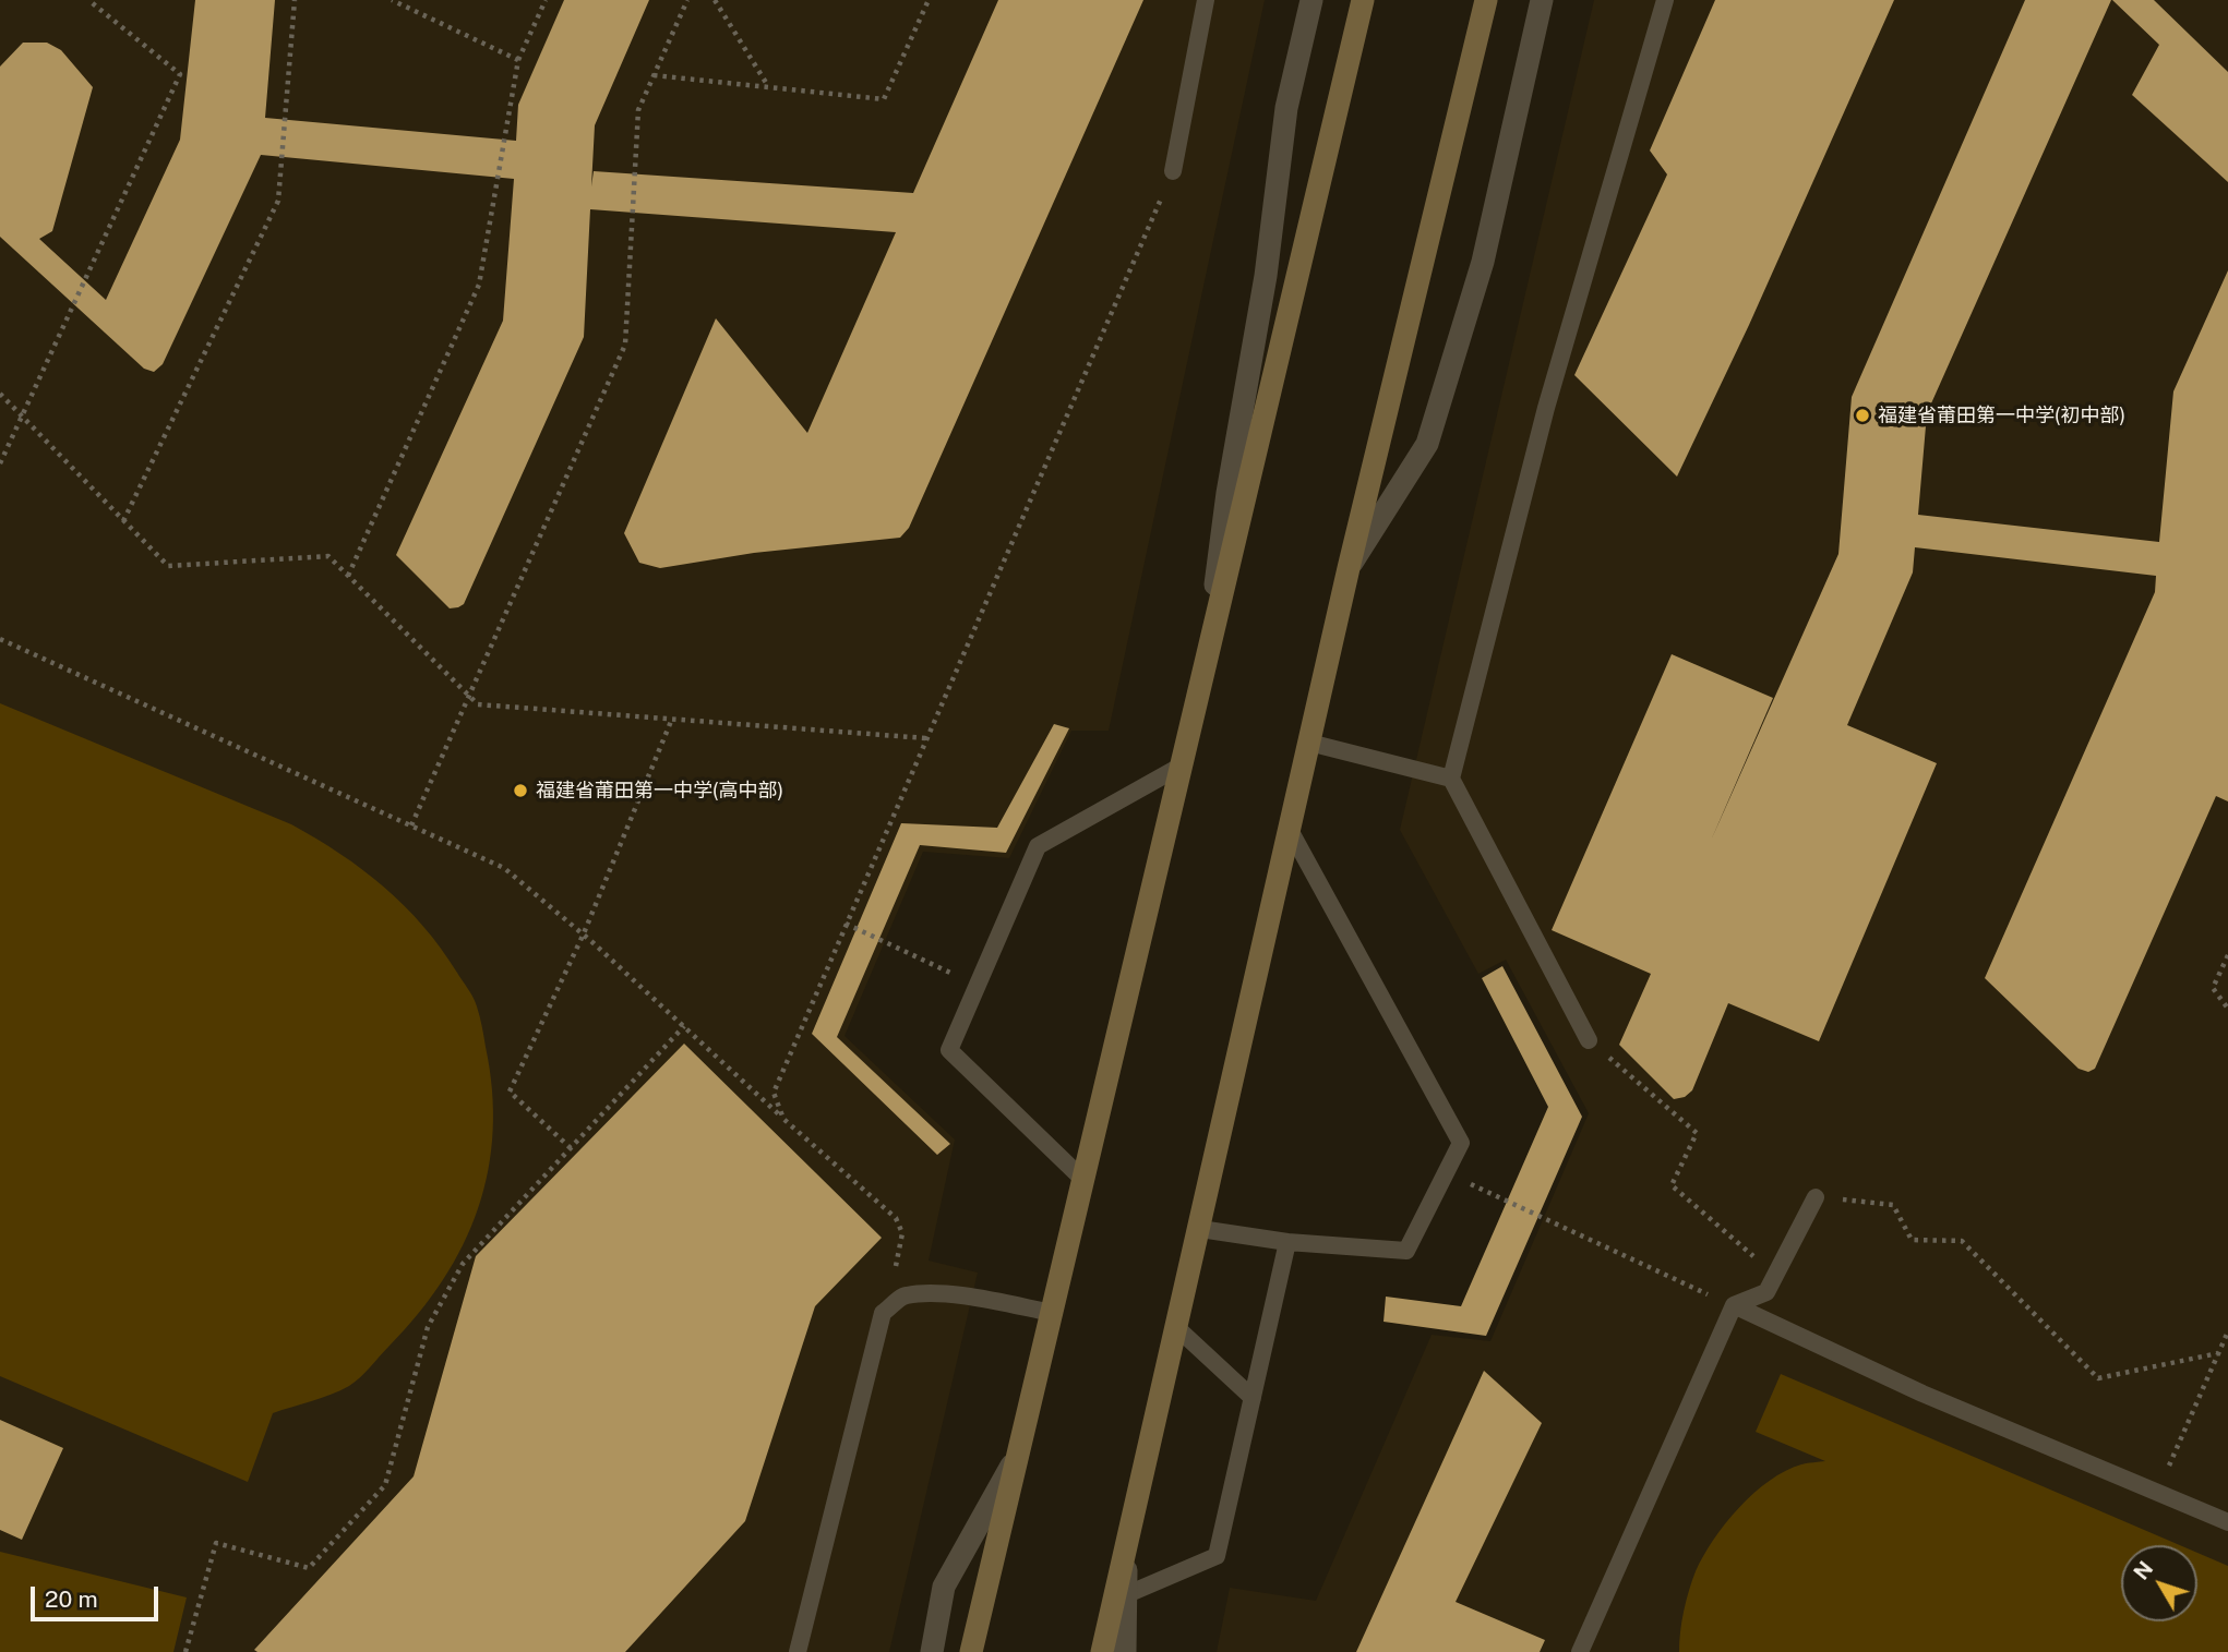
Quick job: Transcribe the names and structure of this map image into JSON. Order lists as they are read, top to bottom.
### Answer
{
  "places": ["福建省莆田第一中学(初中部)", "福建省莆田第一中学(高中部)"],
  "scale_bar": "20 m",
  "north": "top left"
}
